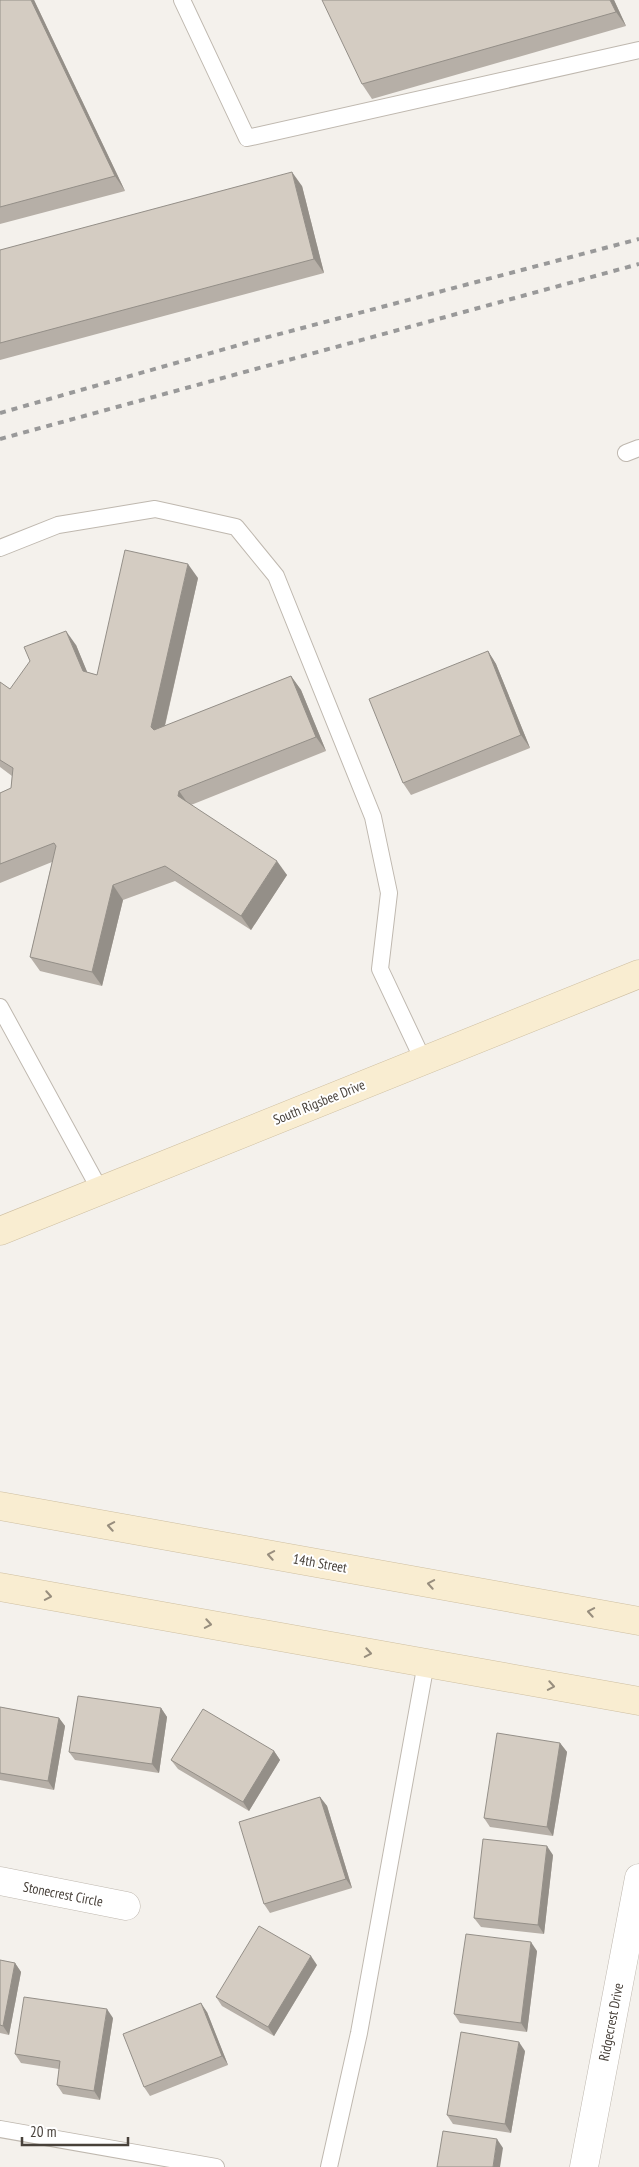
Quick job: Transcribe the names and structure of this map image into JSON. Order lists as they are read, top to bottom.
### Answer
{
  "streets": {
    "main road": ["South Rigsbee Drive", "14th Street"],
    "street": ["Stonecrest Circle", "Ridgecrest Drive"]
  },
  "scale_bar": "20 m"
}
